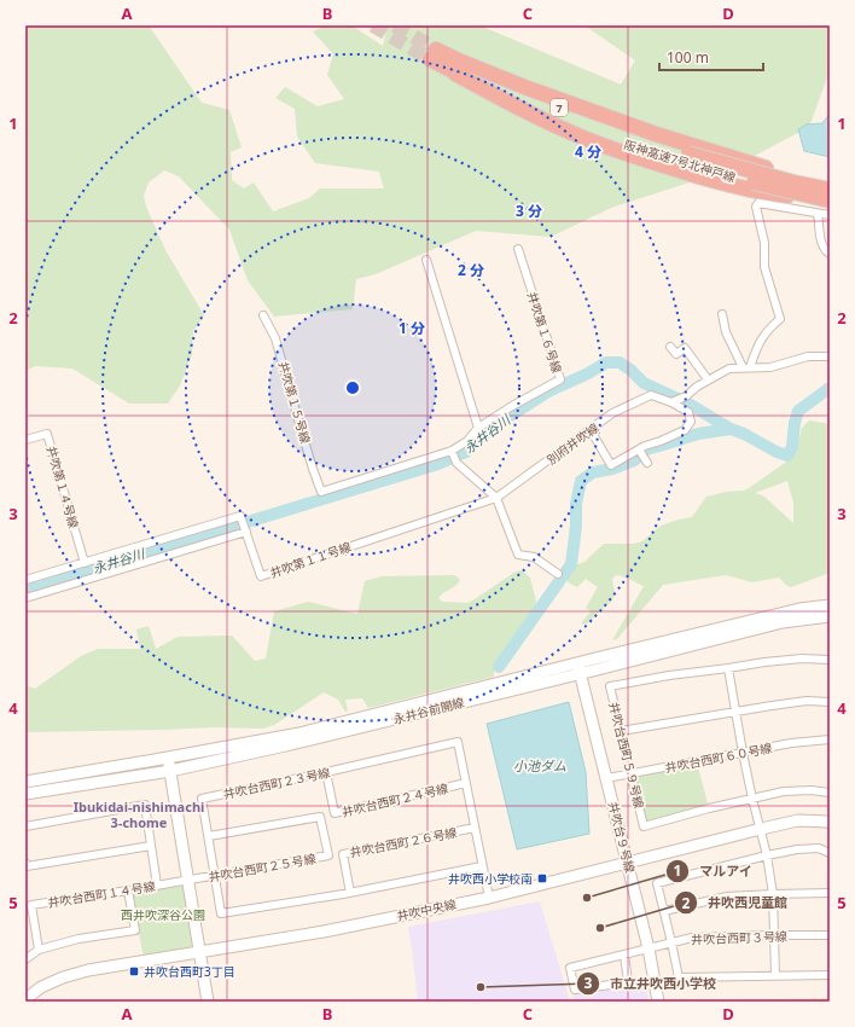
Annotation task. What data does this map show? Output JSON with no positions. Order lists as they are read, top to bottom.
{
  "streets": {
    "highway": ["7", "阪神高速7号北神戸線"],
    "street": [
      "井吹第１６号線",
      "井吹第１５号線",
      "別府井吹線",
      "井吹第１４号線",
      "井吹第１１号線",
      "永井谷前開線",
      "井吹台西町５９号線",
      "井吹台西町６０号線",
      "井吹台西町２３号線",
      "井吹台西町２４号線",
      "井吹台９号線",
      "井吹台西町２６号線",
      "井吹台西町２５号線",
      "井吹台西町１４号線",
      "井吹中央線",
      "井吹台西町３号線"
    ]
  },
  "crossings": [
    ["井吹第１６号線", "井吹第１５号線"],
    ["別府井吹線", "井吹第１１号線"],
    ["井吹第１４号線", "井吹第１１号線"],
    ["永井谷前開線", "井吹台９号線"],
    ["井吹台西町５９号線", "井吹台西町６０号線"],
    ["井吹台西町６０号線", "井吹台９号線"],
    ["井吹台西町２３号線", "井吹台西町２４号線"],
    ["井吹台西町２３号線", "井吹台西町２６号線"],
    ["井吹台西町２３号線", "井吹台西町２５号線"],
    ["井吹台西町２３号線", "井吹中央線"],
    ["井吹台９号線", "井吹中央線"],
    ["井吹台９号線", "井吹台西町３号線"],
    ["井吹台西町２５号線", "井吹台西町１４号線"]
  ],
  "districts": ["Ibukidai-nishimachi 3-chome"],
  "water": ["永井谷川", "小池ダム"],
  "parks": ["西井吹深谷公園"],
  "places": {
    "transit": ["井吹西小学校南", "井吹台西町3丁目"],
    "other": ["マルアイ", "井吹西児童館", "市立井吹西小学校"]
  },
  "scale_bar": "100 m",
  "grid": {
    "columns": [
      "A",
      "B",
      "C",
      "D"
    ],
    "rows": [
      "1",
      "2",
      "3",
      "4",
      "5"
    ]
  },
  "rings": [
    "4 分",
    "3 分",
    "2 分",
    "1 分"
  ]
}
